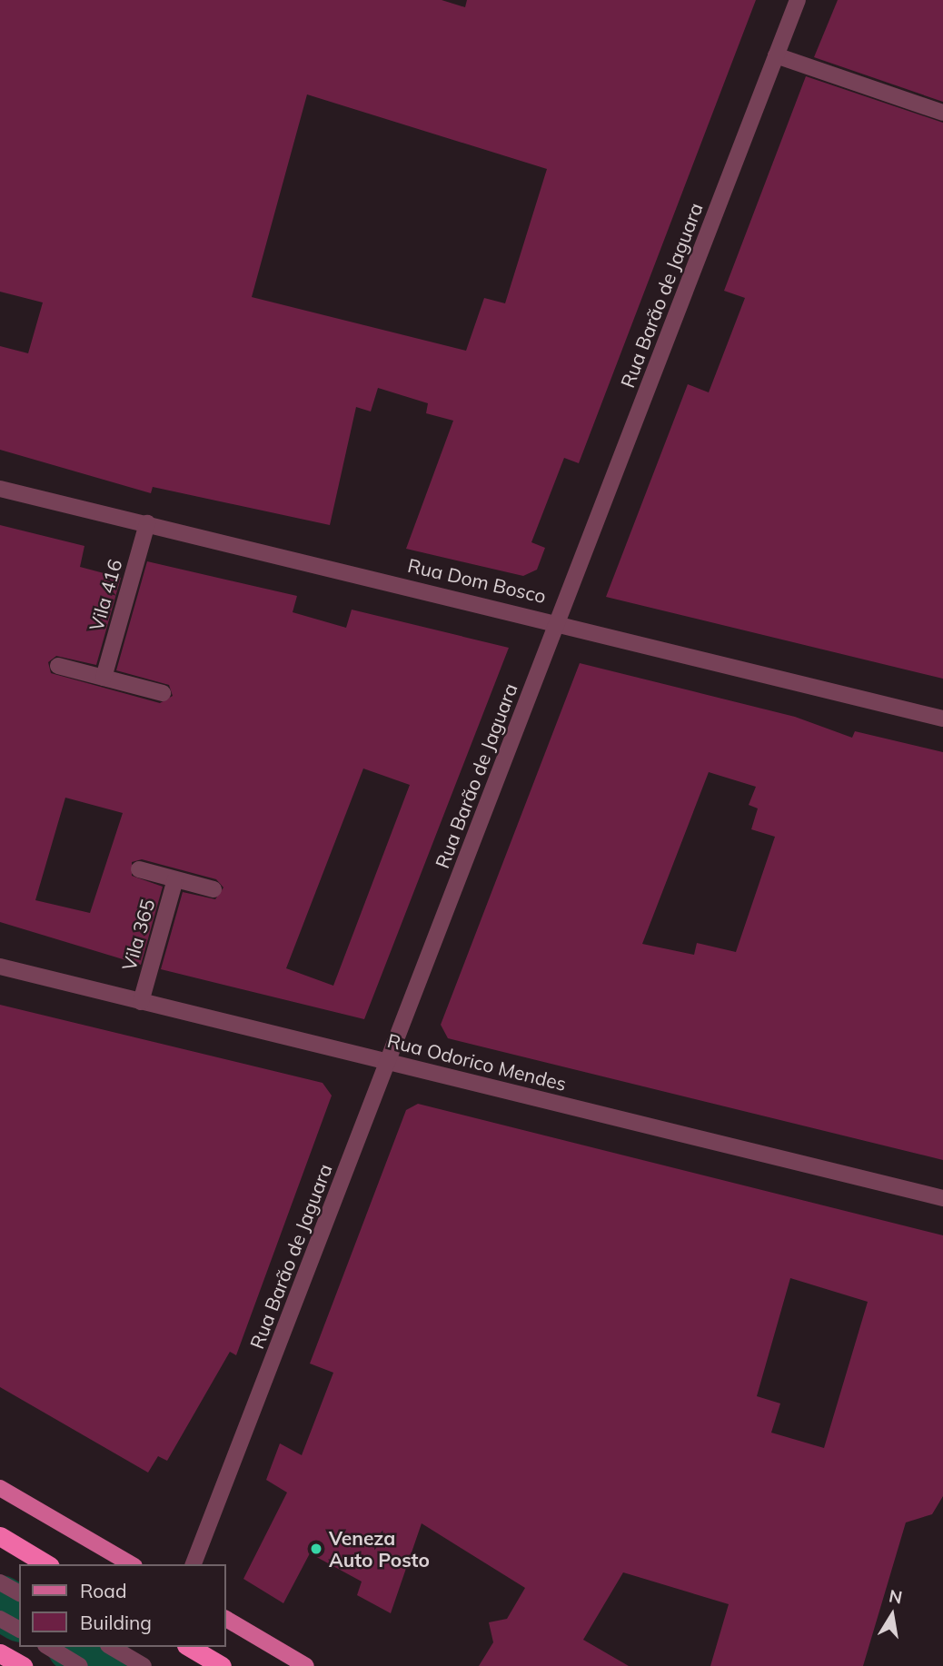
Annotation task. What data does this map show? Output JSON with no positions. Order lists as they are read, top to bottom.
{
  "streets": {
    "street": [
      "Rua Barão de Jaguara",
      "Rua Dom Bosco",
      "Vila 416",
      "Vila 365",
      "Rua Odorico Mendes"
    ]
  },
  "crossings": [
    ["Rua Barão de Jaguara", "Rua Dom Bosco"],
    ["Rua Barão de Jaguara", "Rua Odorico Mendes"],
    ["Rua Dom Bosco", "Vila 416"],
    ["Vila 365", "Rua Odorico Mendes"]
  ],
  "places": ["Veneza Auto Posto"],
  "legend": ["Road", "Building"],
  "north": "top"
}
